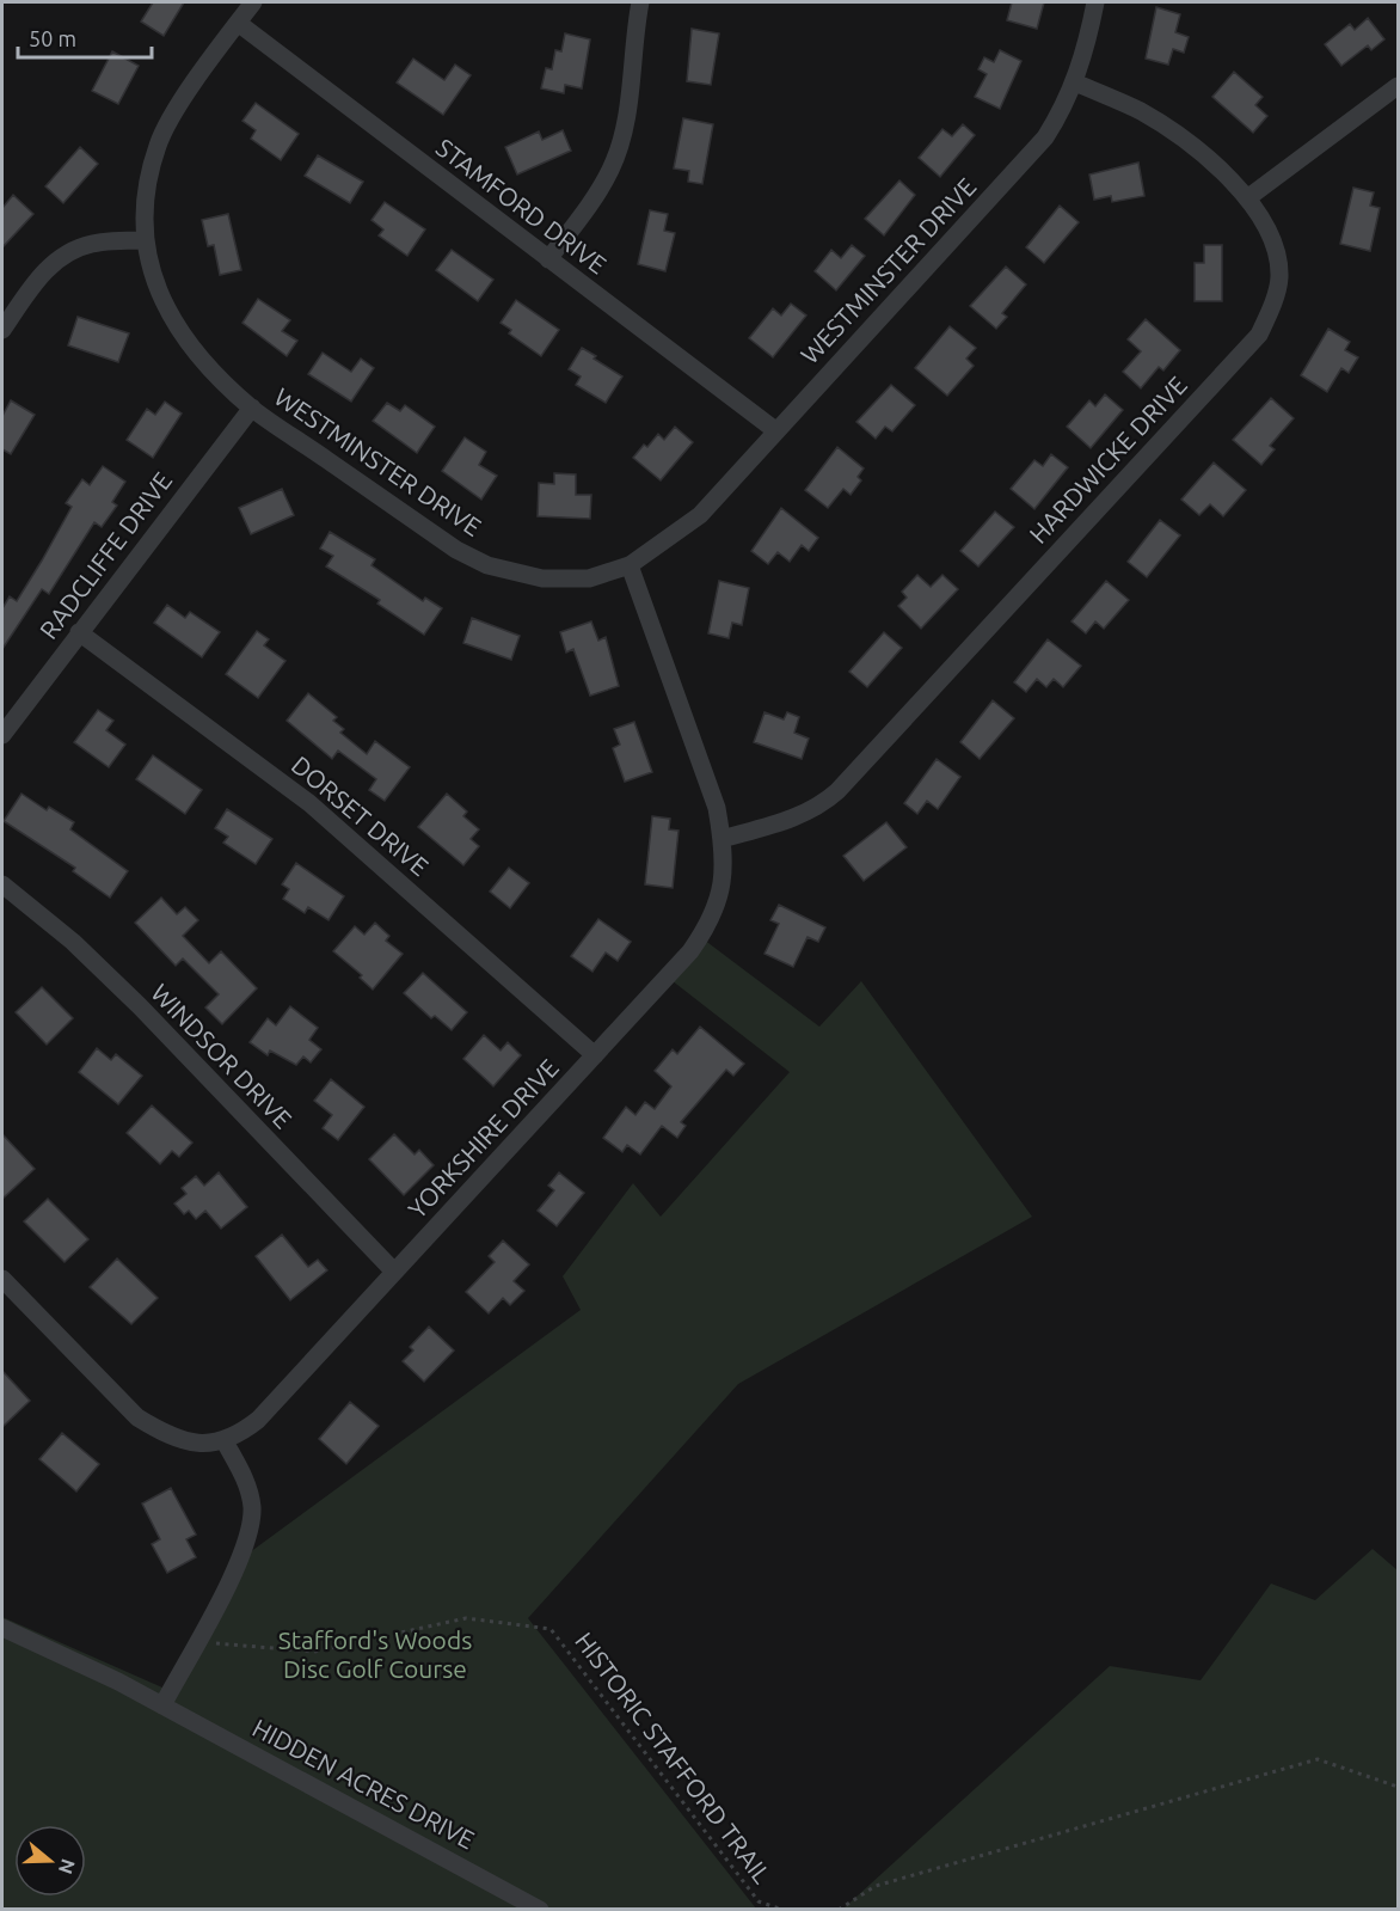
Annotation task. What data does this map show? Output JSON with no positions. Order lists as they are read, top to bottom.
{
  "streets": {
    "street": [
      "STAMFORD DRIVE",
      "WESTMINSTER DRIVE",
      "HARDWICKE DRIVE",
      "RADCLIFFE DRIVE",
      "DORSET DRIVE",
      "WINDSOR DRIVE",
      "YORKSHIRE DRIVE",
      "HIDDEN ACRES DRIVE"
    ],
    "path": ["HISTORIC STAFFORD TRAIL"]
  },
  "crossings": [
    ["STAMFORD DRIVE", "WESTMINSTER DRIVE"],
    ["WESTMINSTER DRIVE", "HARDWICKE DRIVE"],
    ["WESTMINSTER DRIVE", "RADCLIFFE DRIVE"],
    ["WESTMINSTER DRIVE", "YORKSHIRE DRIVE"],
    ["HARDWICKE DRIVE", "YORKSHIRE DRIVE"],
    ["RADCLIFFE DRIVE", "DORSET DRIVE"],
    ["DORSET DRIVE", "YORKSHIRE DRIVE"],
    ["WINDSOR DRIVE", "YORKSHIRE DRIVE"]
  ],
  "parks": ["Stafford's Woods Disc Golf Course"],
  "scale_bar": "50 m",
  "north": "right"
}
